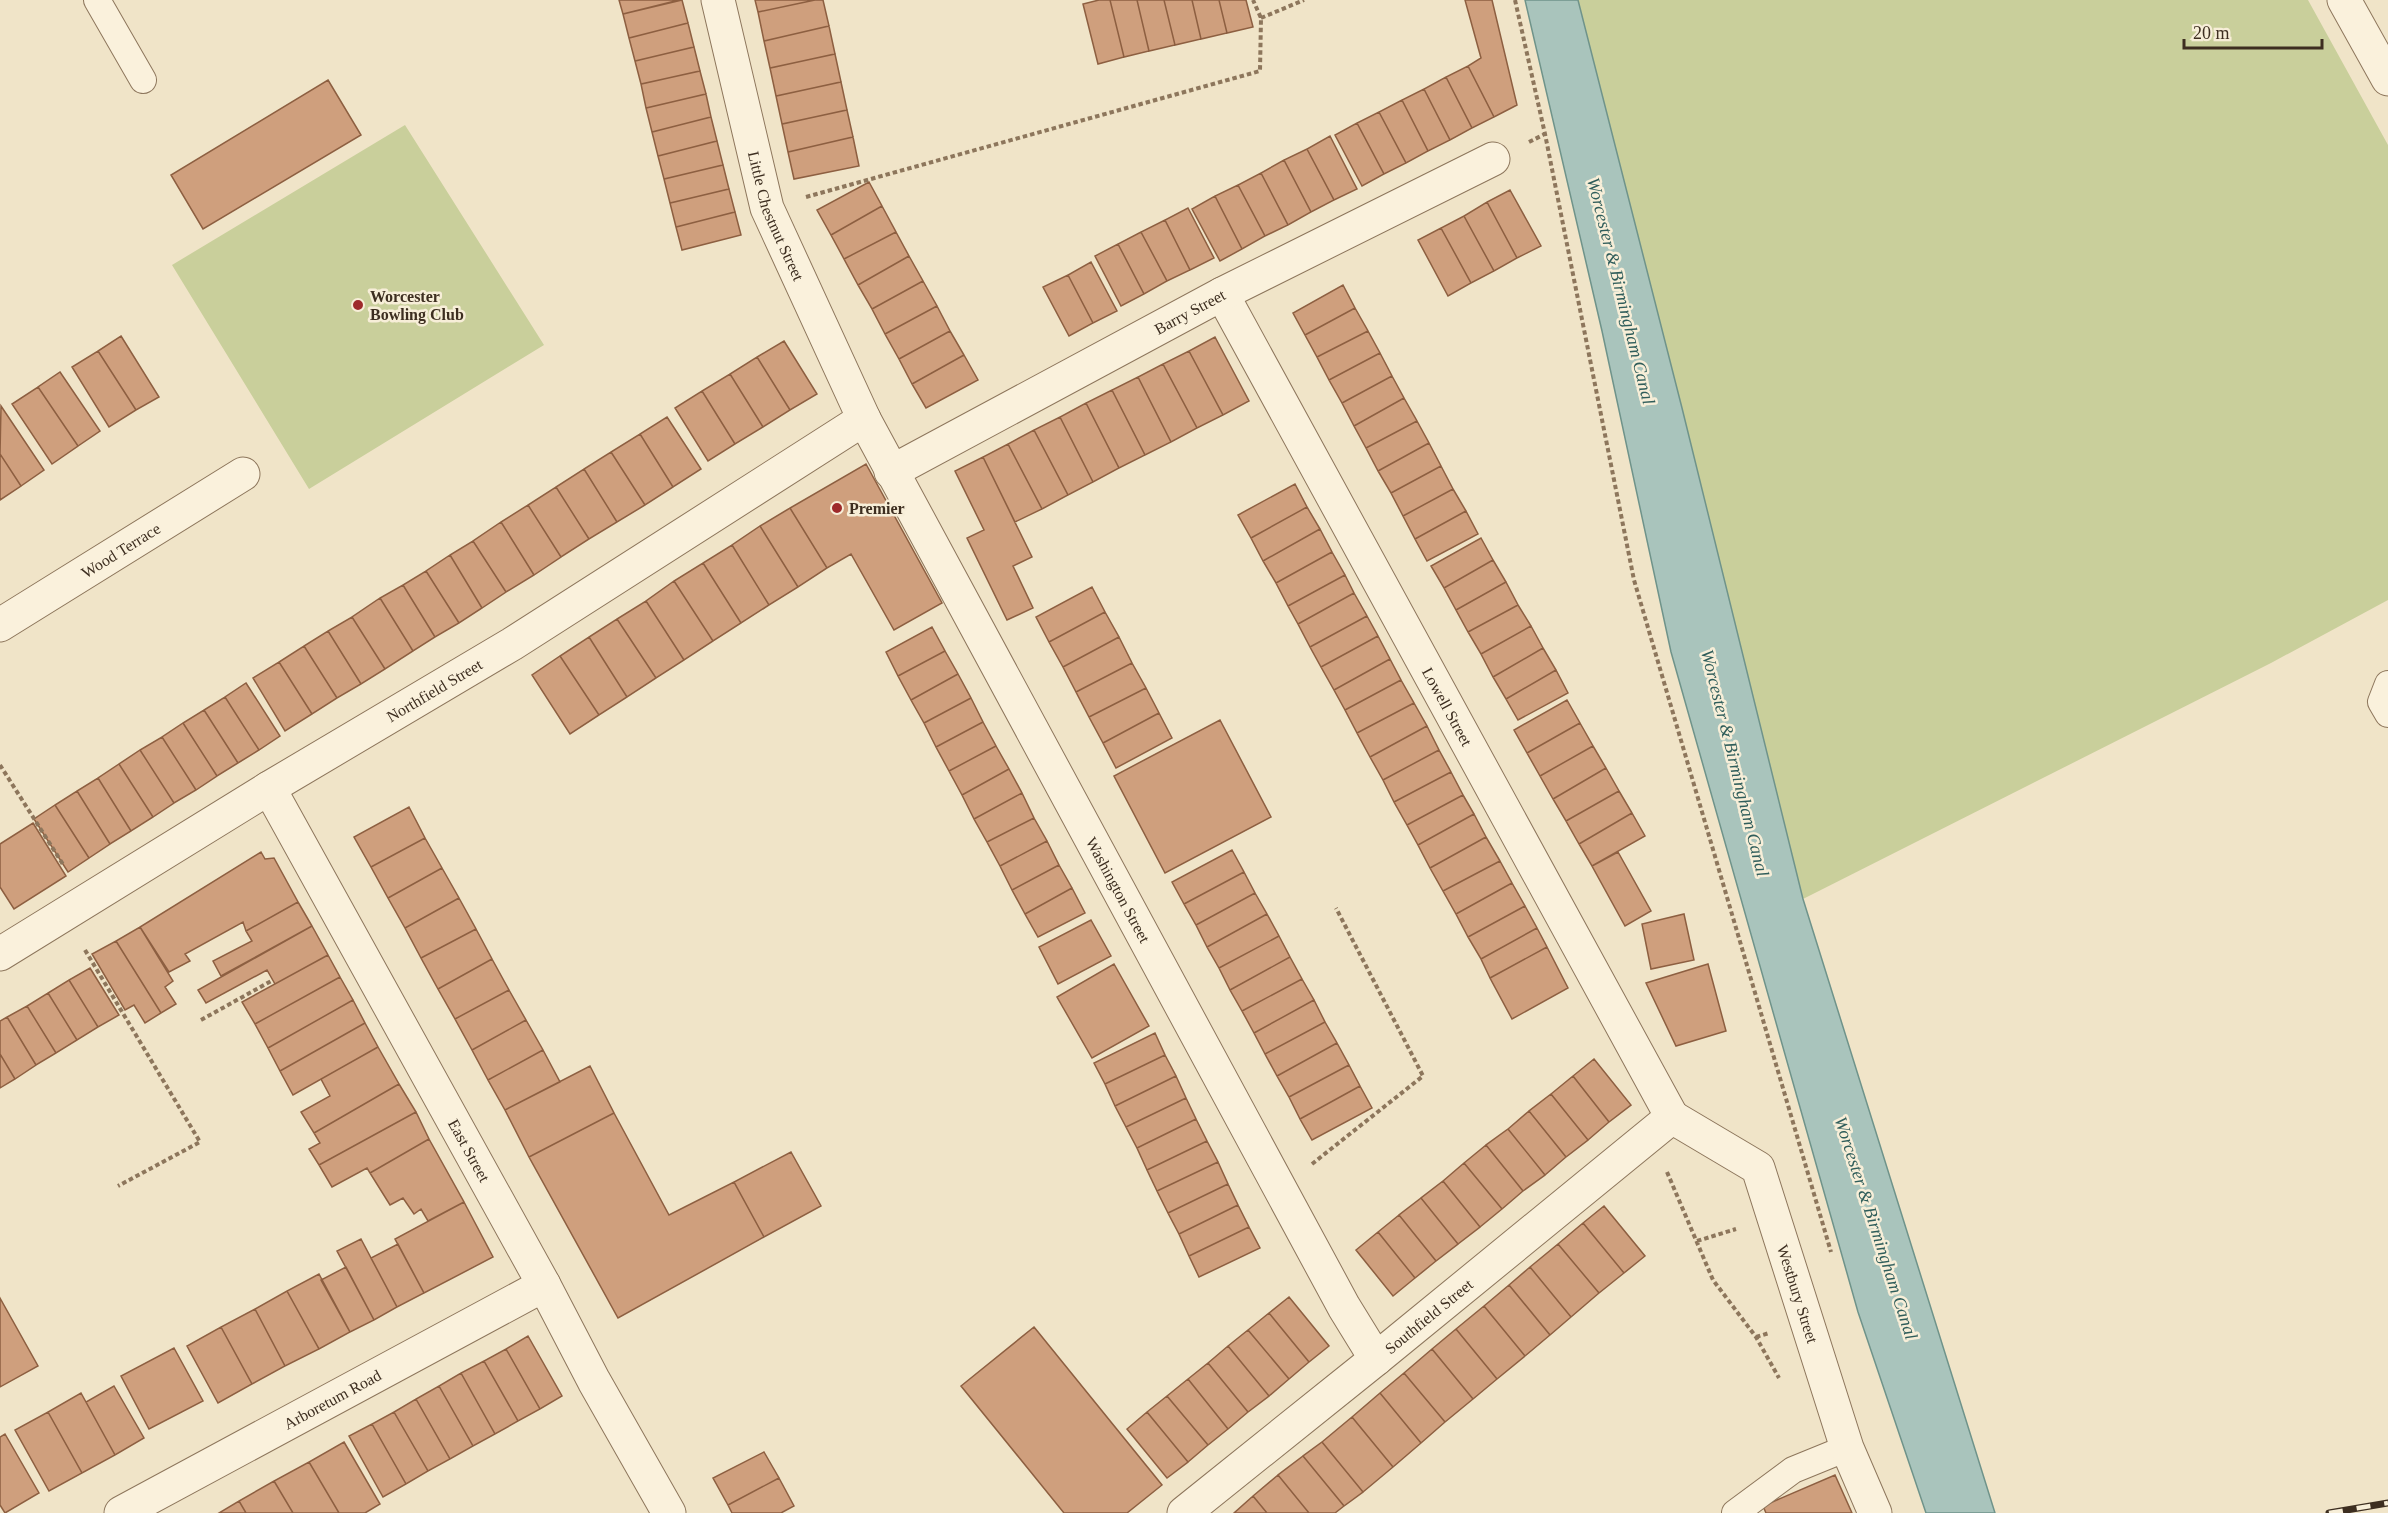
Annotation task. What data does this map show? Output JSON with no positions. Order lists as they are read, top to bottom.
{
  "streets": {
    "street": [
      "Little Chestnut Street",
      "Barry Street",
      "Wood Terrace",
      "Northfield Street",
      "Lowell Street",
      "Washington Street",
      "East Street",
      "Westbury Street",
      "Southfield Street",
      "Arboretum Road"
    ]
  },
  "crossings": [
    ["Little Chestnut Street", "Northfield Street"],
    ["Little Chestnut Street", "Washington Street"],
    ["Barry Street", "Lowell Street"],
    ["Barry Street", "Washington Street"],
    ["Northfield Street", "Washington Street"],
    ["Northfield Street", "East Street"],
    ["Lowell Street", "Westbury Street"],
    ["Lowell Street", "Southfield Street"],
    ["Washington Street", "Southfield Street"],
    ["East Street", "Arboretum Road"],
    ["Westbury Street", "Southfield Street"]
  ],
  "water": ["Worcester & Birmingham Canal"],
  "places": ["Worcester Bowling Club", "Premier"],
  "scale_bar": "20 m"
}
